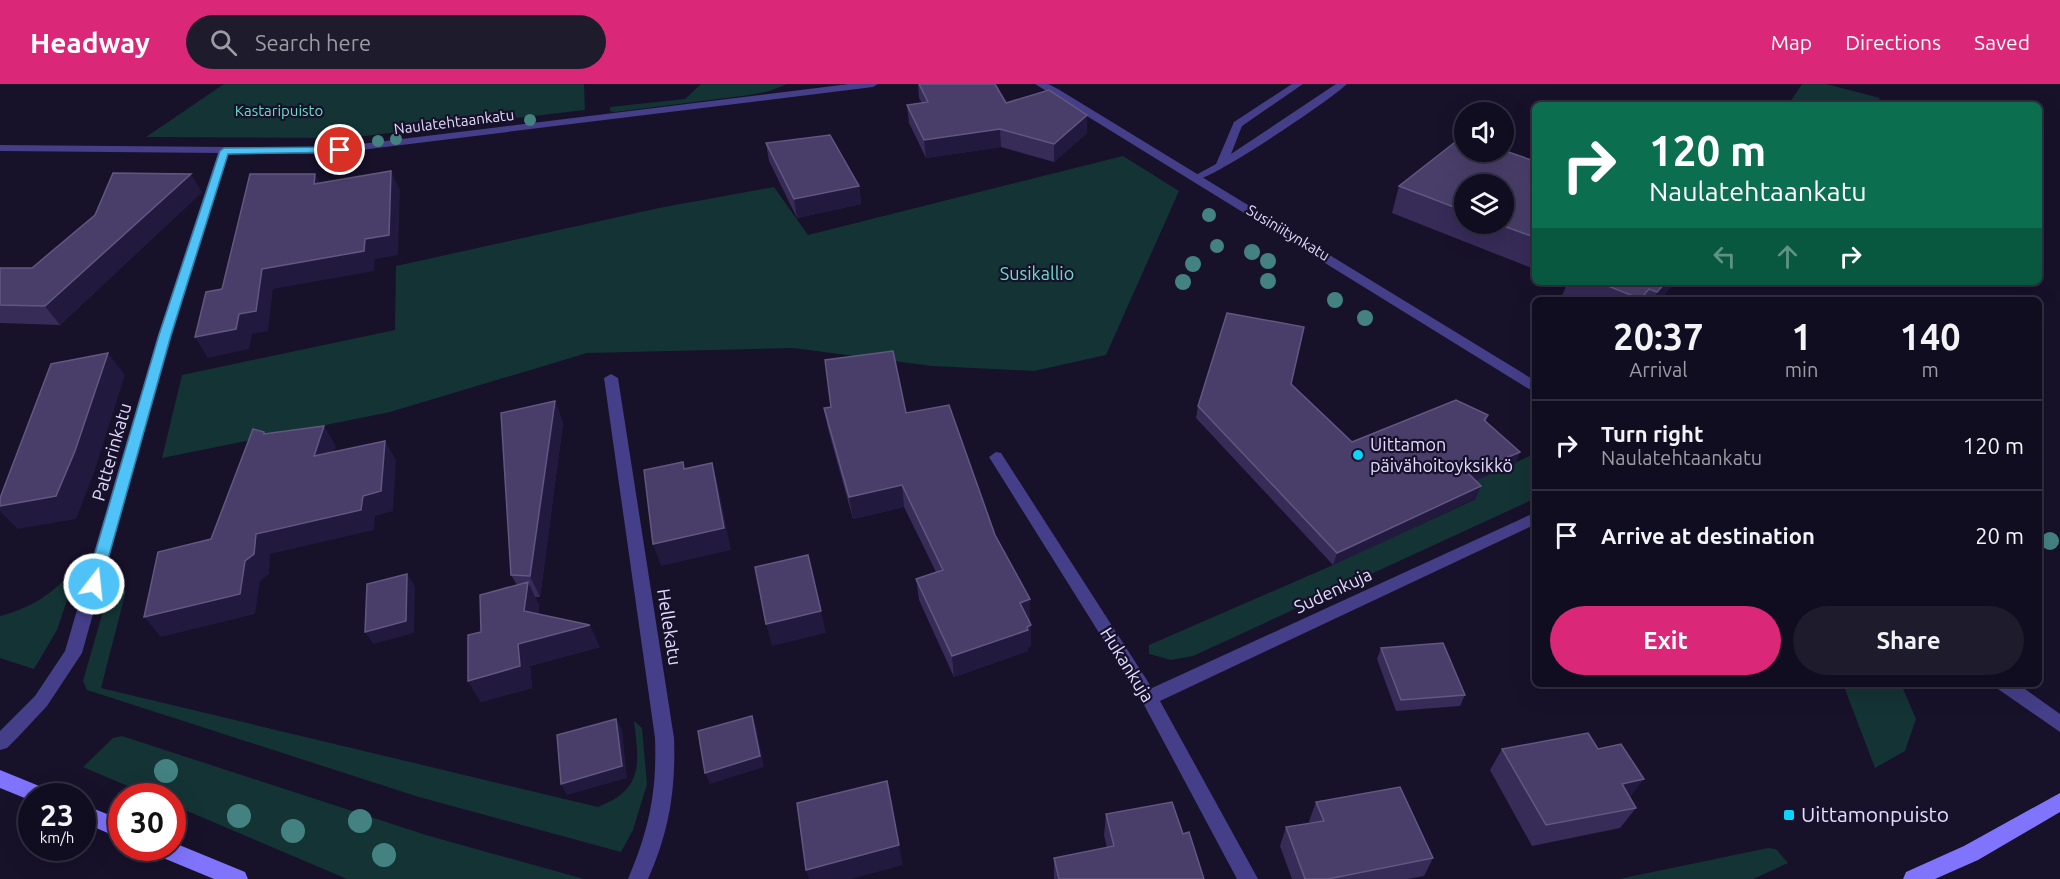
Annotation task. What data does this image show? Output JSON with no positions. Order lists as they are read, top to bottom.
{
  "streets": {
    "street": [
      "Naulatehtaankatu",
      "Susiniitynkatu",
      "Patterinkatu",
      "Sudenkuja",
      "Hellekatu",
      "Hukankuja"
    ]
  },
  "crossings": [
    ["Naulatehtaankatu", "Patterinkatu"],
    ["Sudenkuja", "Hukankuja"]
  ],
  "parks": ["Kastaripuisto", "Susikallio"],
  "places": {
    "other": ["Uittamon päivähoitoyksikkö"],
    "transit": ["Uittamonpuisto"]
  },
  "page": {
    "header": "Headway",
    "search": "Search here",
    "nav": ["Map", "Directions", "Saved"],
    "turn": ["120 m", "Naulatehtaankatu"],
    "eta": [
      "20:37",
      "Arrival",
      "1",
      "min",
      "140",
      "m"
    ],
    "list": [
      {
        "name": "Turn right",
        "note": "Naulatehtaankatu",
        "value": "120 m"
      },
      {
        "name": "Arrive at destination",
        "value": "20 m"
      }
    ],
    "buttons": ["Exit", "Share"],
    "speed": "23 km/h",
    "limit": "30"
  }
}
